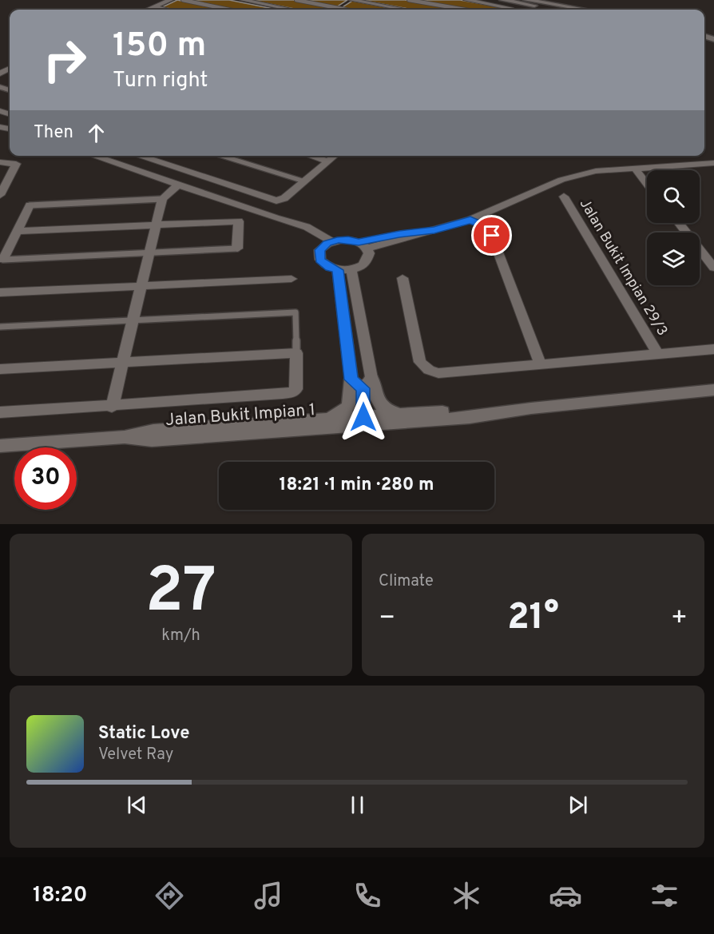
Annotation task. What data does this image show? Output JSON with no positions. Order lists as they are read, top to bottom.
{
  "streets": {
    "street": ["Jalan Bukit Impian 29/3", "Jalan Bukit Impian 1"]
  },
  "page": {
    "turn": ["150 m", "Turn right"],
    "then": "Then",
    "limit": "30",
    "trip": "18:21 · 1 min · 280 m",
    "tile": [
      ["27", "km/h"],
      "Climate"
    ],
    "heat": ["−", "21°", "+"],
    "song": ["Static Love", "Velvet Ray"],
    "tabs": "18:20"
  }
}
